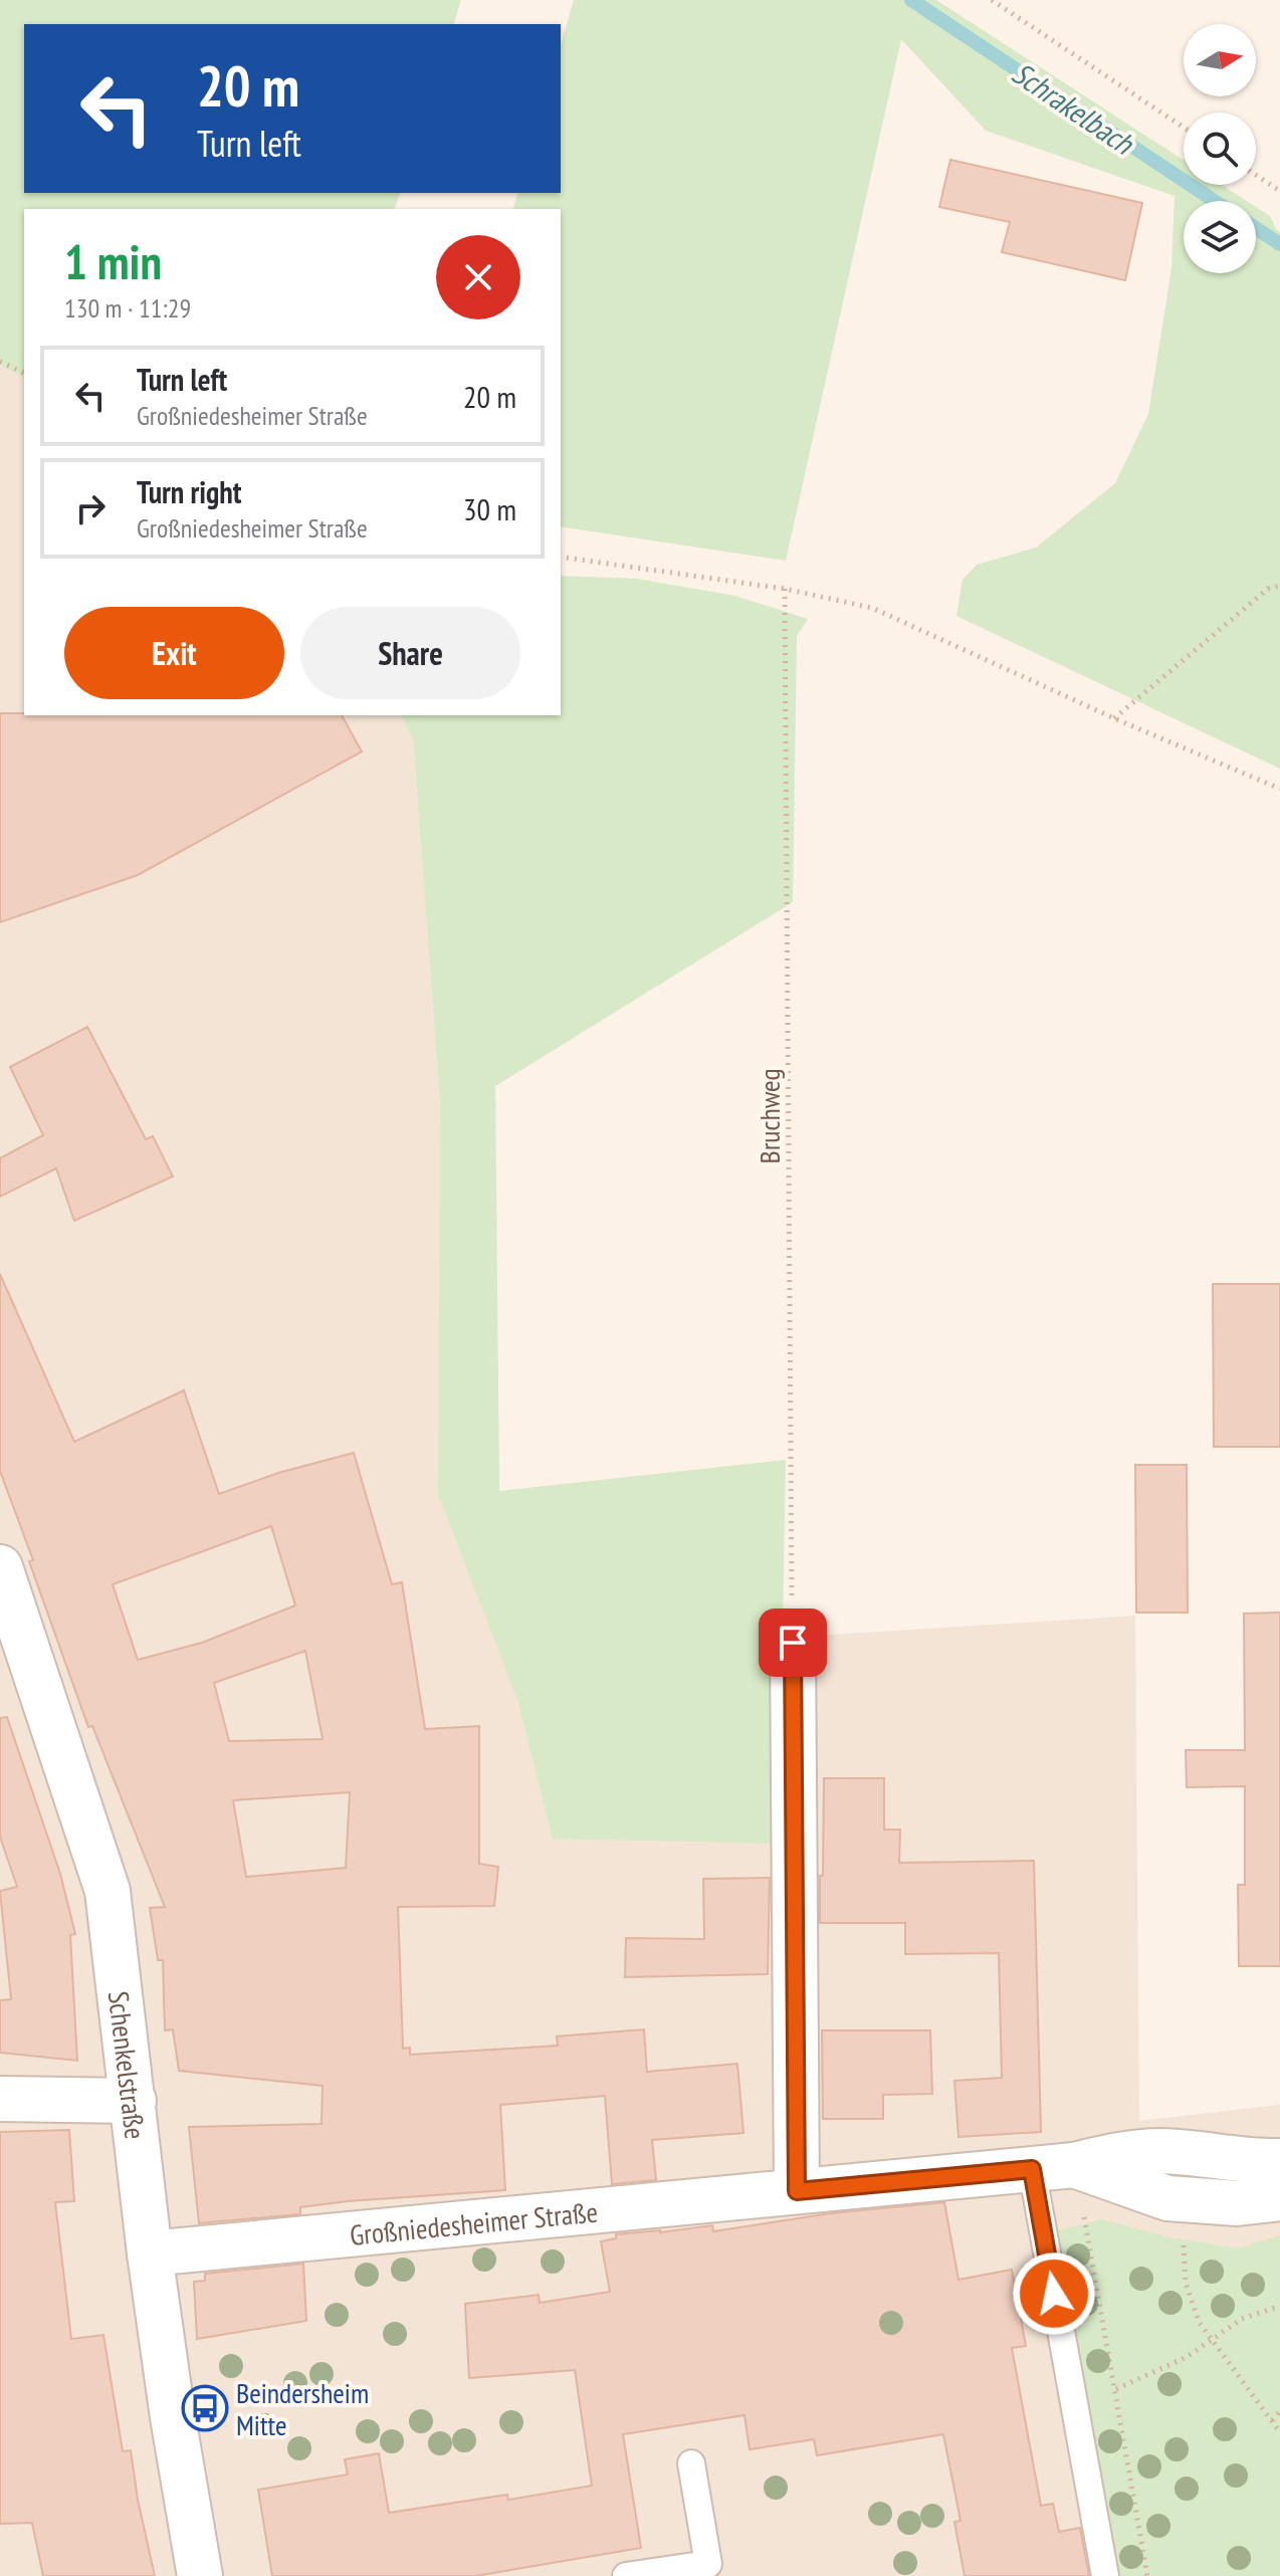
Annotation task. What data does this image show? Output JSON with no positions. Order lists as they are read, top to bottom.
{
  "streets": {
    "street": ["Schenkelstraße", "Großniedesheimer Straße"],
    "path": ["Bruchweg"]
  },
  "crossings": [
    ["Schenkelstraße", "Großniedesheimer Straße"]
  ],
  "water": ["Schrakelbach"],
  "places": {
    "bus stop": ["Beindersheim Mitte"]
  },
  "north": "right",
  "page": {
    "turn": ["20 m", "Turn left"],
    "heading": ["1 min", "130 m · 11:29"],
    "list": [
      {
        "name": "Turn left",
        "note": "Großniedesheimer Straße",
        "value": "20 m"
      },
      {
        "name": "Turn right",
        "note": "Großniedesheimer Straße",
        "value": "30 m"
      }
    ],
    "buttons": ["Exit", "Share"]
  }
}
